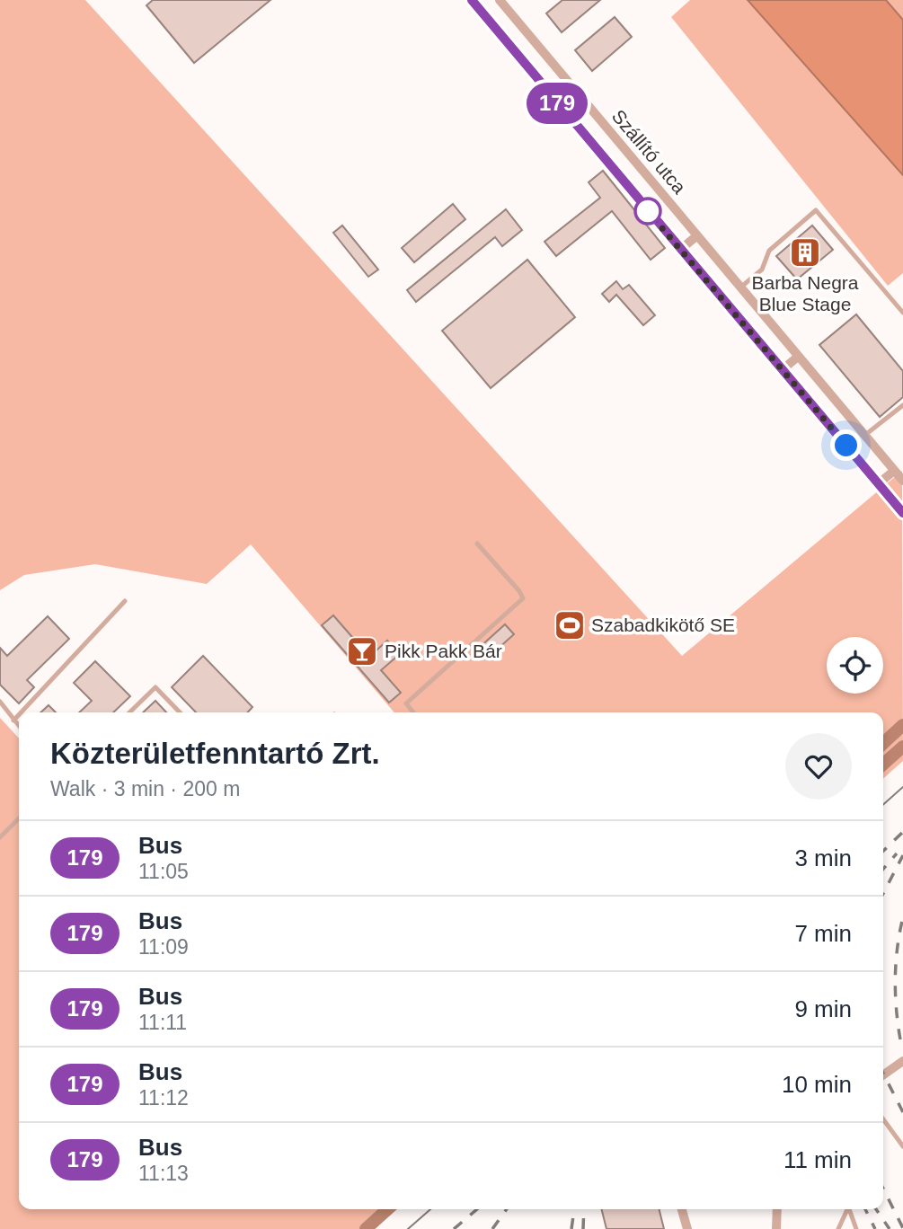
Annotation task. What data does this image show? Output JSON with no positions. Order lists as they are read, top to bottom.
{
  "streets": {
    "street": ["Szállító utca"]
  },
  "places": {
    "building": ["Barba Negra Blue Stage"],
    "sports": ["Szabadkikötő SE"],
    "bar": ["Pikk Pakk Bár"]
  },
  "lines": ["bus line 179"],
  "page": {
    "on_map": "179",
    "heading": ["Közterületfenntartó Zrt.", "Walk · 3 min · 200 m"],
    "list": [
      {
        "mark": "179",
        "name": "Bus",
        "note": "11:05",
        "value": "3 min"
      },
      {
        "mark": "179",
        "name": "Bus",
        "note": "11:09",
        "value": "7 min"
      },
      {
        "mark": "179",
        "name": "Bus",
        "note": "11:11",
        "value": "9 min"
      },
      {
        "mark": "179",
        "name": "Bus",
        "note": "11:12",
        "value": "10 min"
      },
      {
        "mark": "179",
        "name": "Bus",
        "note": "11:13",
        "value": "11 min"
      }
    ]
  }
}
